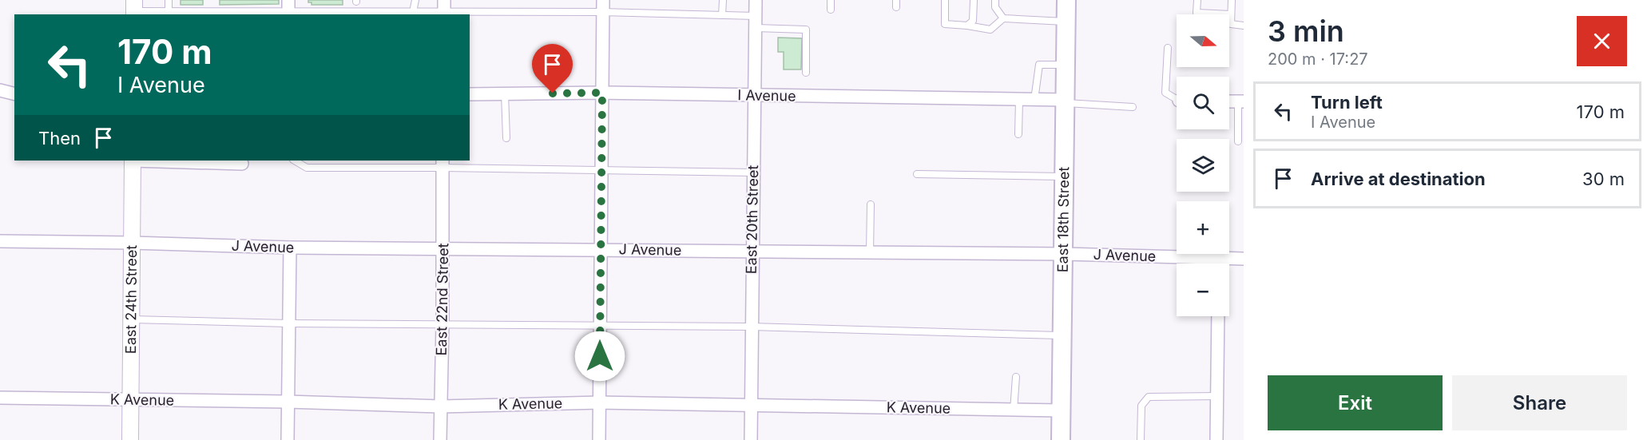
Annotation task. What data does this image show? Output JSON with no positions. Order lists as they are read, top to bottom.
{
  "streets": {
    "main road": ["East 18th Street"],
    "street": [
      "I Avenue",
      "East 20th Street",
      "J Avenue",
      "East 24th Street",
      "East 22nd Street",
      "K Avenue"
    ]
  },
  "crossings": [
    ["I Avenue", "East 20th Street"],
    ["I Avenue", "East 18th Street"],
    ["East 20th Street", "J Avenue"],
    ["East 20th Street", "K Avenue"],
    ["East 18th Street", "J Avenue"],
    ["East 18th Street", "K Avenue"],
    ["J Avenue", "East 24th Street"],
    ["J Avenue", "East 22nd Street"],
    ["East 24th Street", "K Avenue"],
    ["East 22nd Street", "K Avenue"]
  ],
  "north": "right",
  "page": {
    "heading": ["3 min", "200 m · 17:27"],
    "map_buttons": ["+", "−"],
    "turn": ["170 m", "I Avenue"],
    "list": [
      {
        "name": "Turn left",
        "note": "I Avenue",
        "value": "170 m"
      },
      {
        "name": "Arrive at destination",
        "value": "30 m"
      }
    ],
    "then": "Then",
    "buttons": ["Exit", "Share"]
  }
}
